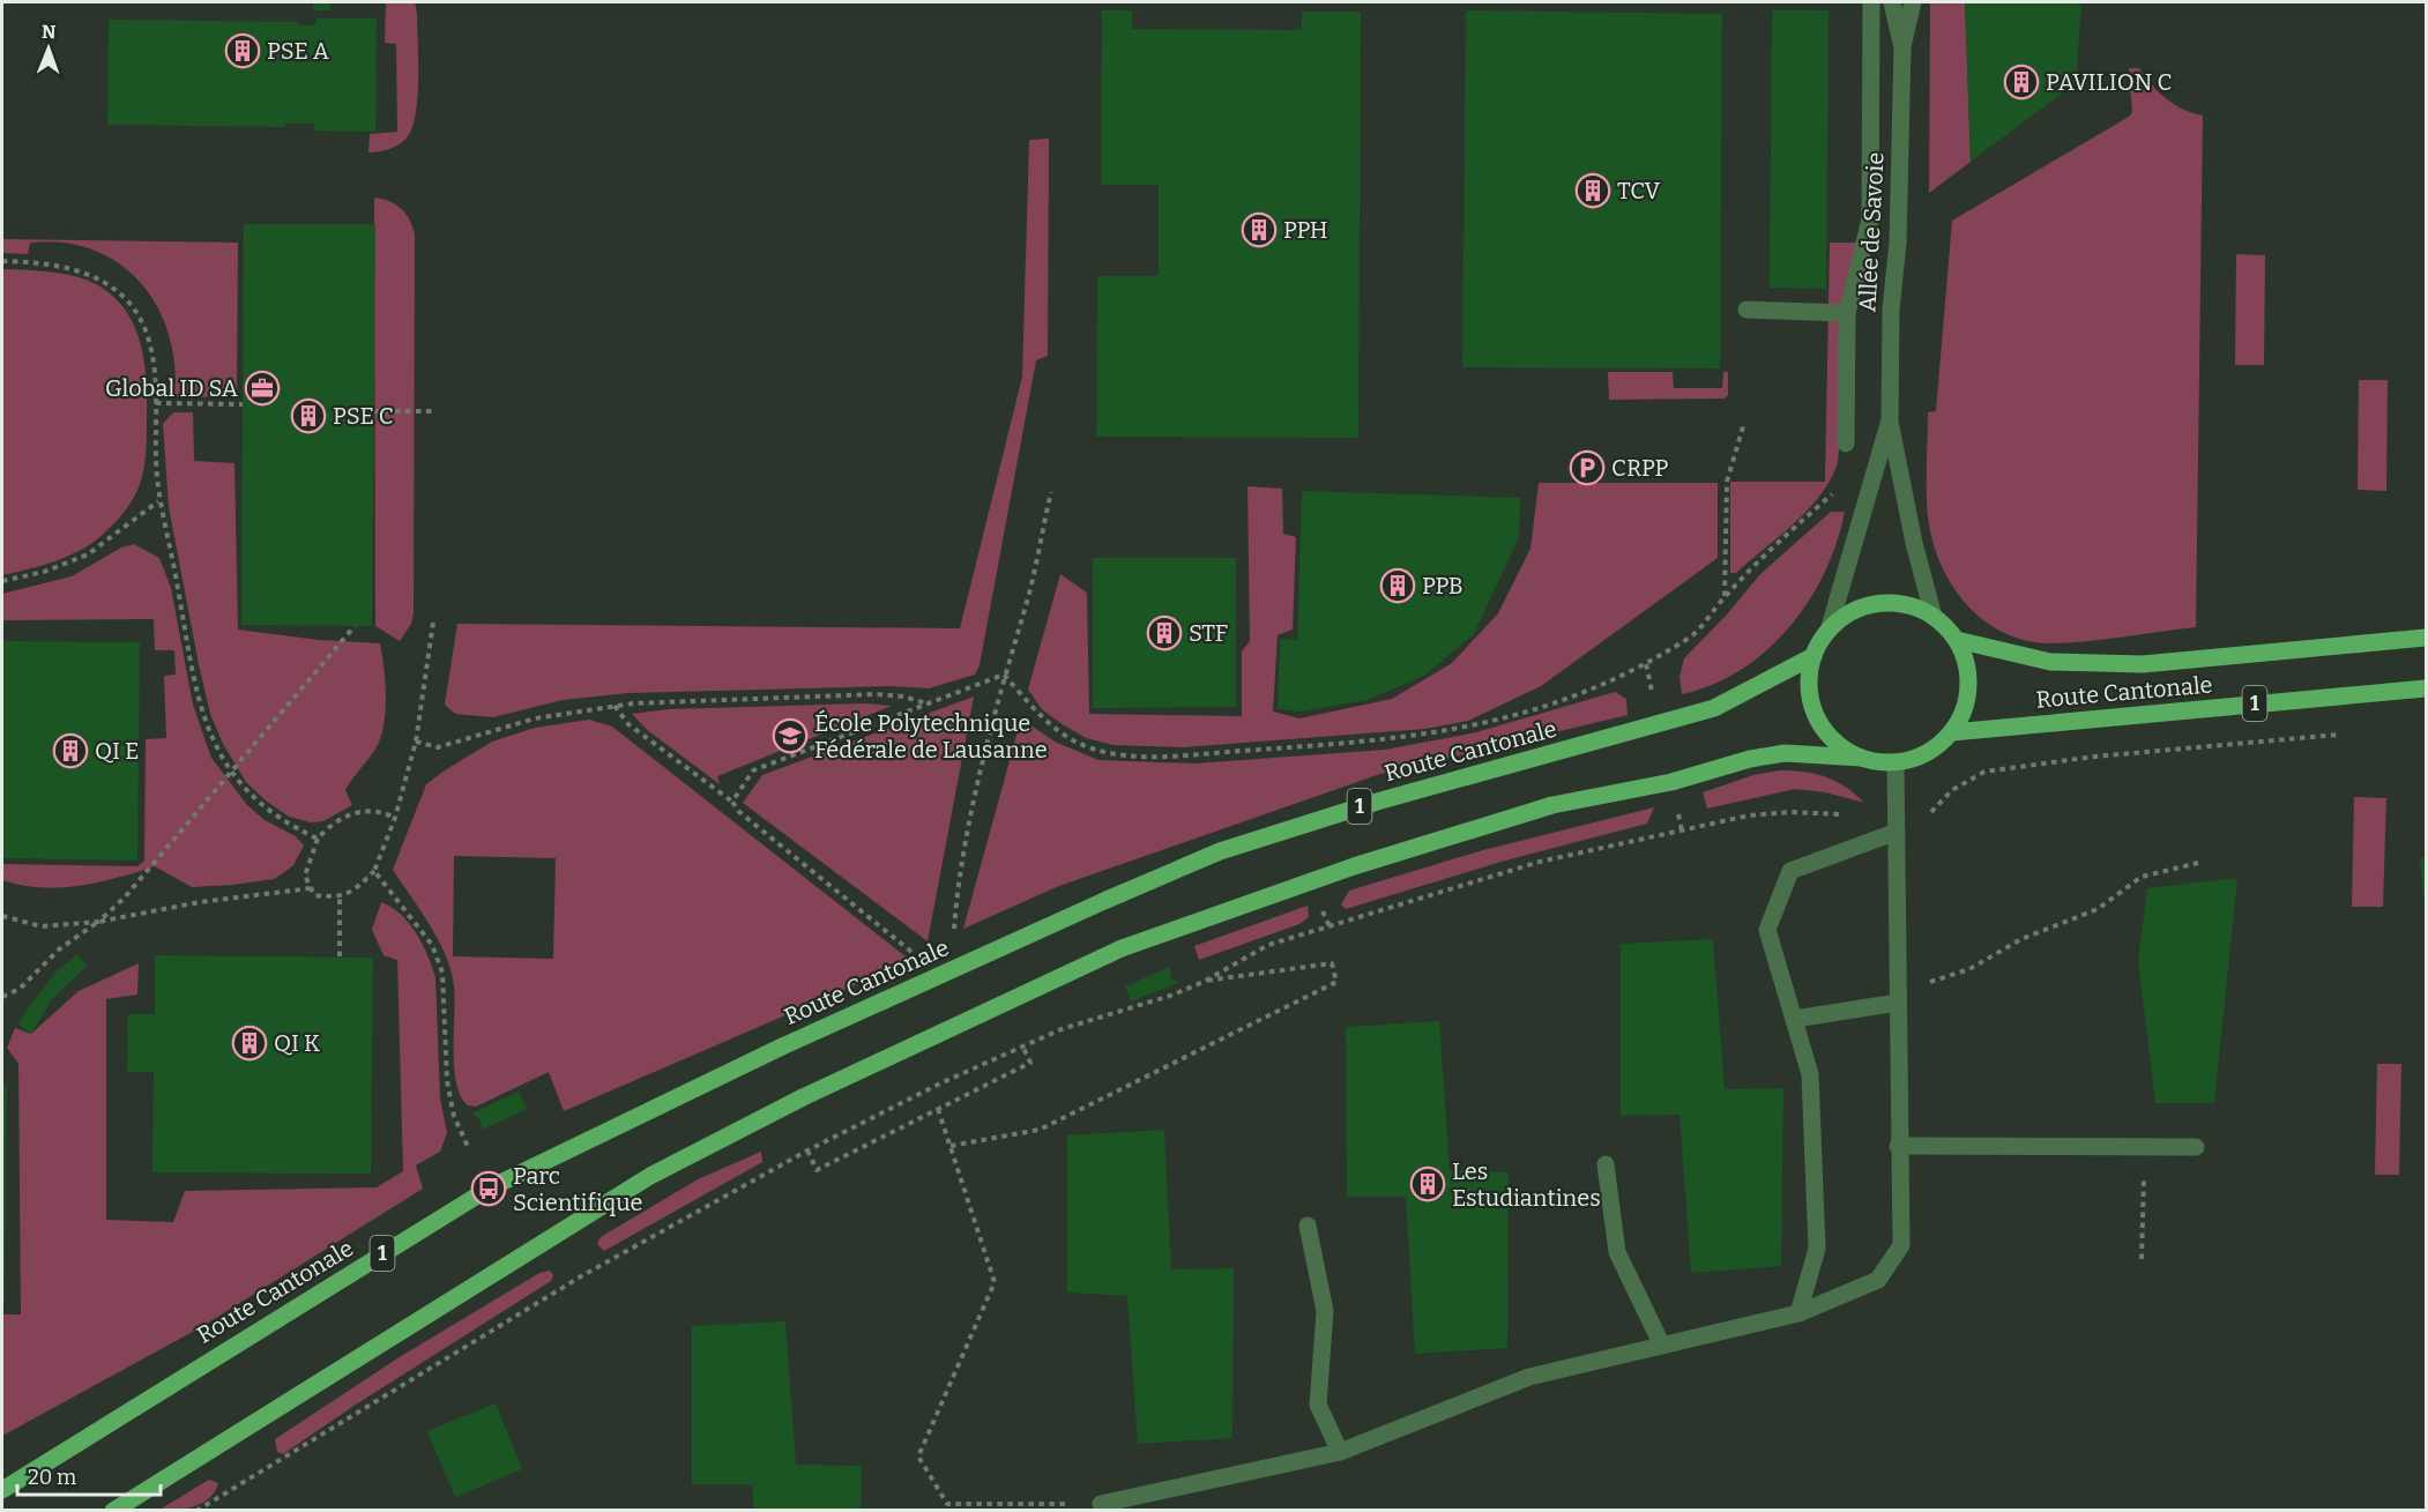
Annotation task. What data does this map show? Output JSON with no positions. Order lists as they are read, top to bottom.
{
  "streets": {
    "main road": ["Route Cantonale", "1"],
    "street": ["Allée de Savoie"]
  },
  "crossings": [
    ["Allée de Savoie", "Route Cantonale"]
  ],
  "places": {
    "building": [
      "PSE A",
      "PAVILION C",
      "TCV",
      "PPH",
      "PSE C",
      "PPB",
      "STF",
      "QI E",
      "QI K",
      "Les Estudiantines"
    ],
    "office": ["Global ID SA"],
    "parking": ["CRPP"],
    "school or university": ["École Polytechnique Fédérale de Lausanne"],
    "bus stop": ["Parc Scientifique"]
  },
  "scale_bar": "20 m",
  "north": "top"
}
